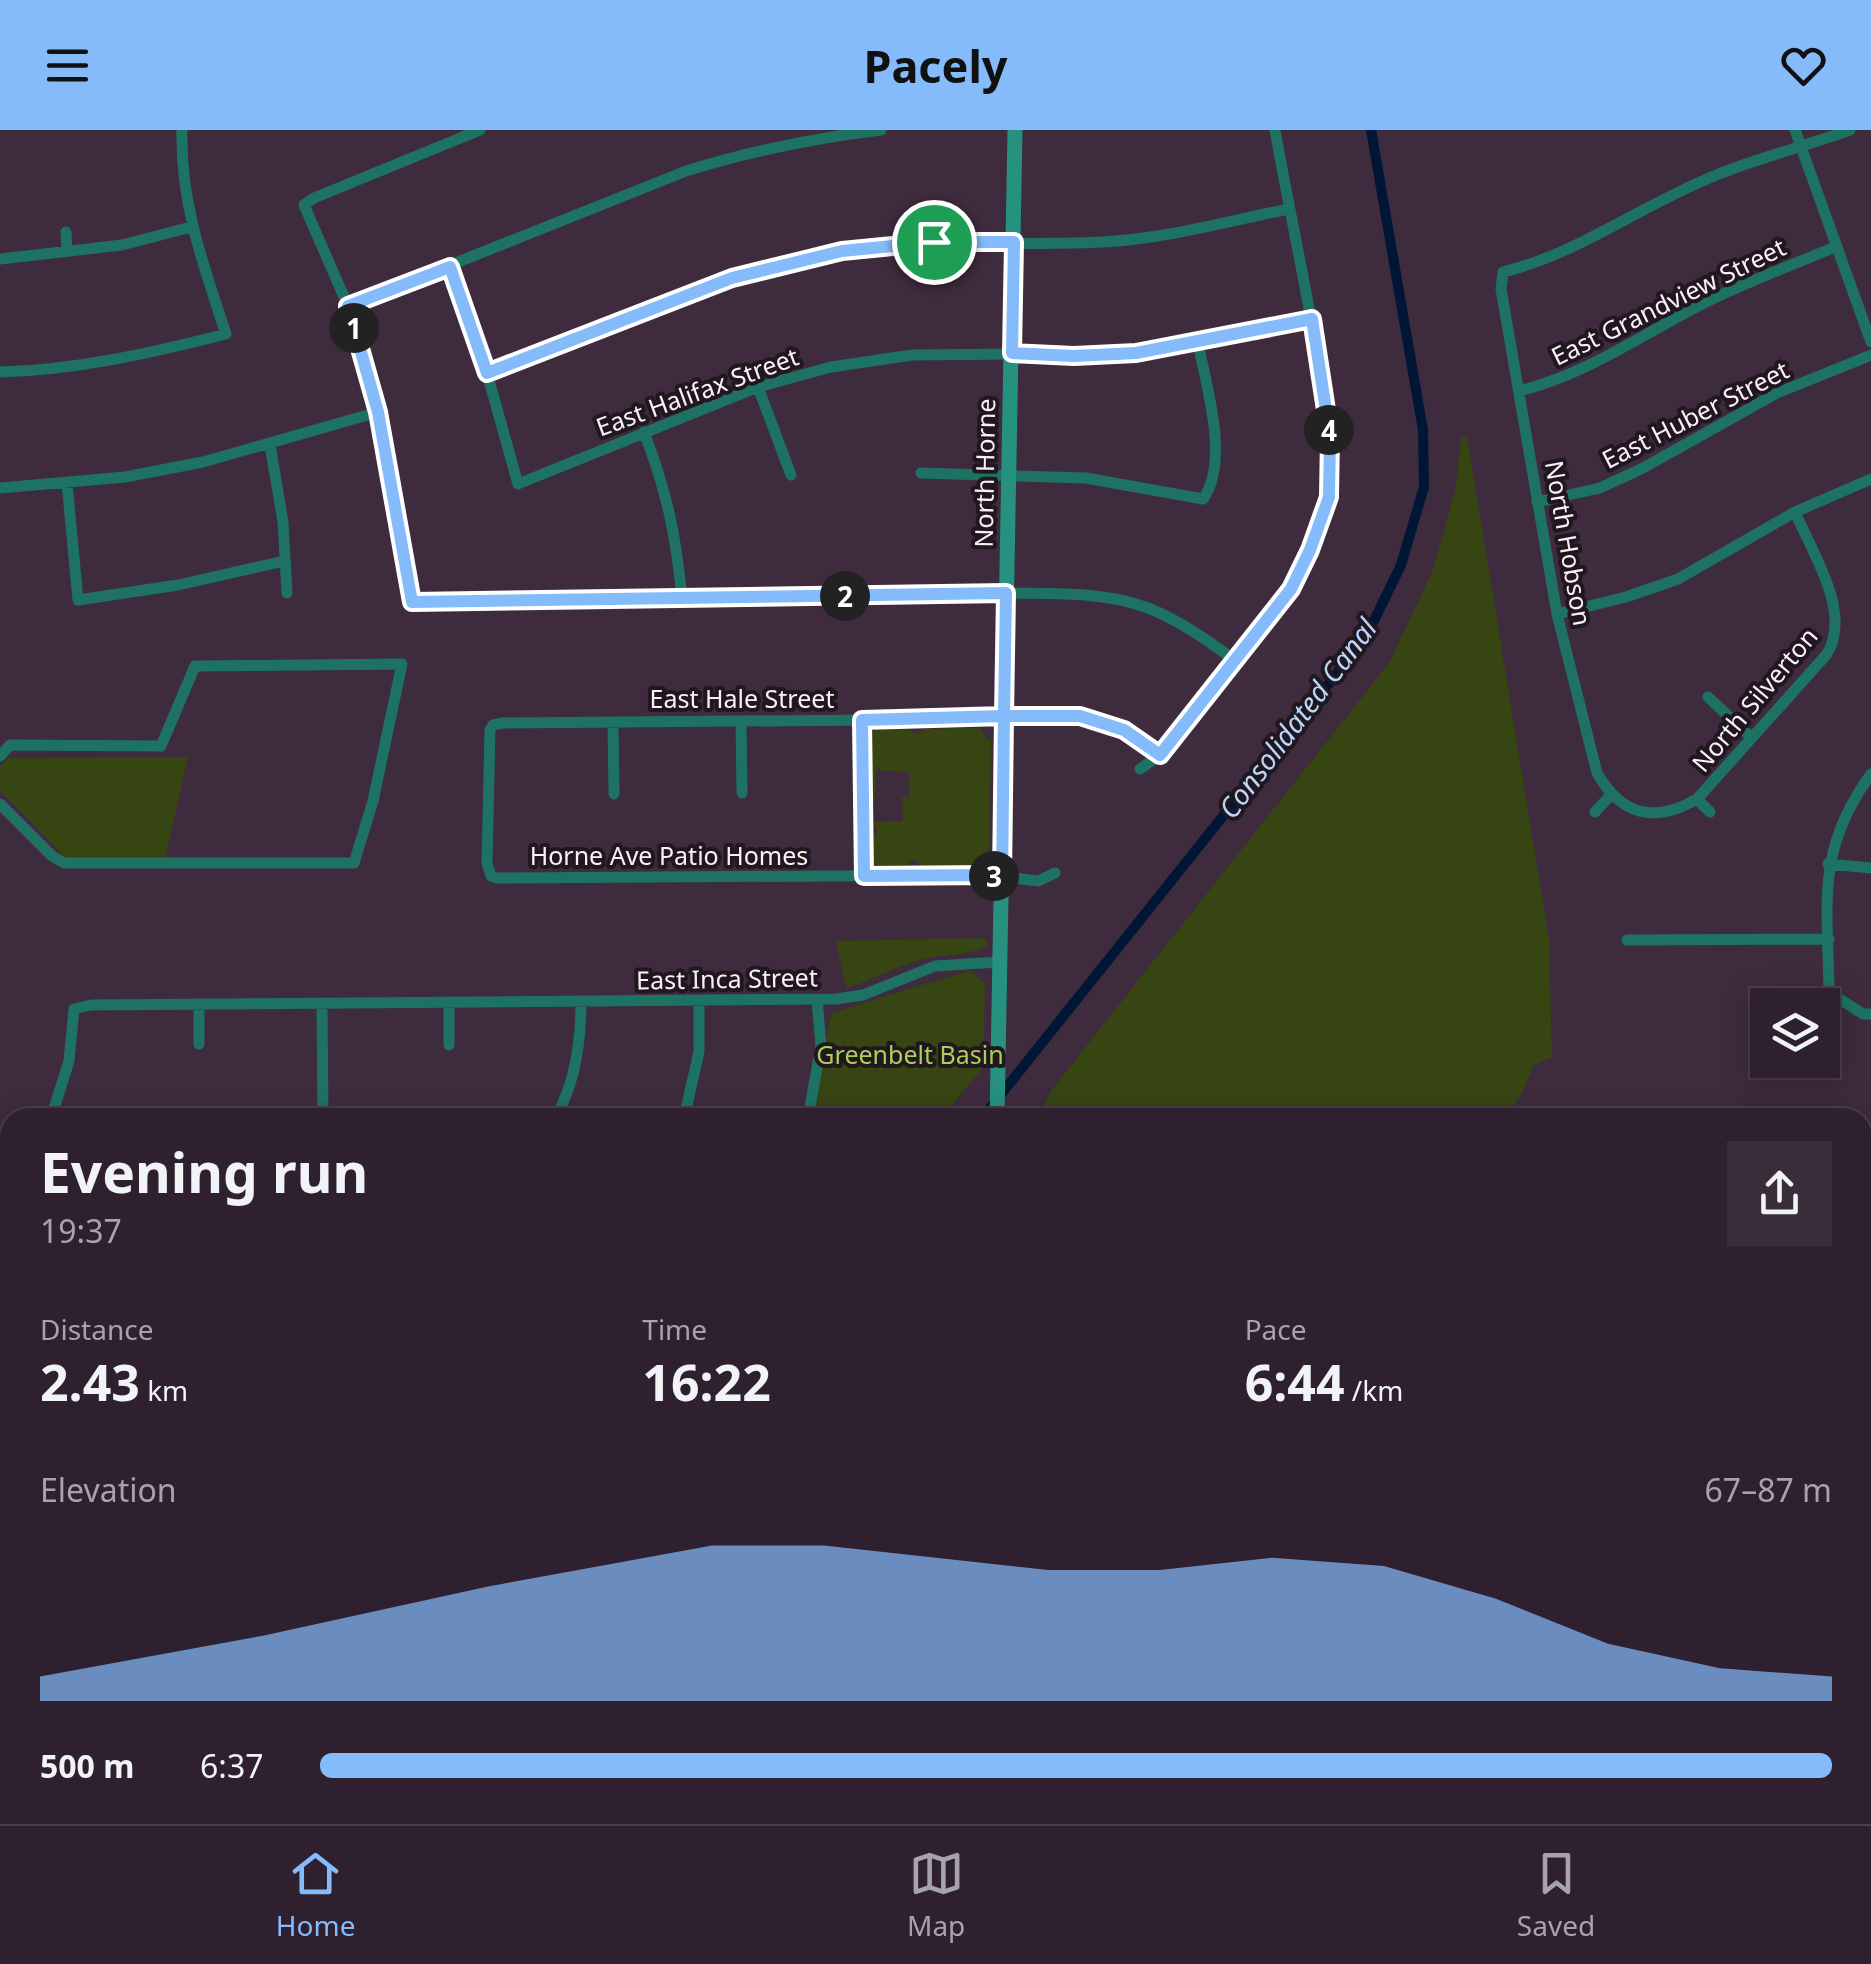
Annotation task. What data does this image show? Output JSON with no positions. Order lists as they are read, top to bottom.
{
  "streets": {
    "street": [
      "East Grandview Street",
      "East Halifax Street",
      "East Huber Street",
      "North Horne",
      "North Hobson",
      "East Hale Street",
      "North Silverton",
      "Horne Ave Patio Homes",
      "East Inca Street"
    ]
  },
  "crossings": [
    ["East Grandview Street", "North Hobson"],
    ["East Halifax Street", "North Horne"],
    ["East Huber Street", "North Hobson"],
    ["North Horne", "East Hale Street"],
    ["North Horne", "Horne Ave Patio Homes"],
    ["North Horne", "East Inca Street"],
    ["North Hobson", "North Silverton"],
    ["East Hale Street", "Horne Ave Patio Homes"]
  ],
  "water": ["Consolidated Canal"],
  "parks": ["Greenbelt Basin"],
  "page": {
    "header": "Pacely",
    "pins": [
      "1",
      "4",
      "2",
      "3"
    ],
    "heading": ["Evening run", "19:37"],
    "stats": [
      ["Distance", "2.43 km"],
      ["Time", "16:22"],
      ["Pace", "6:44 /km"]
    ],
    "chart": ["Elevation", "67–87 m"],
    "list": [
      {
        "name": "500 m",
        "note": "6:37"
      }
    ],
    "tabs": ["Home", "Map", "Saved"]
  }
}
